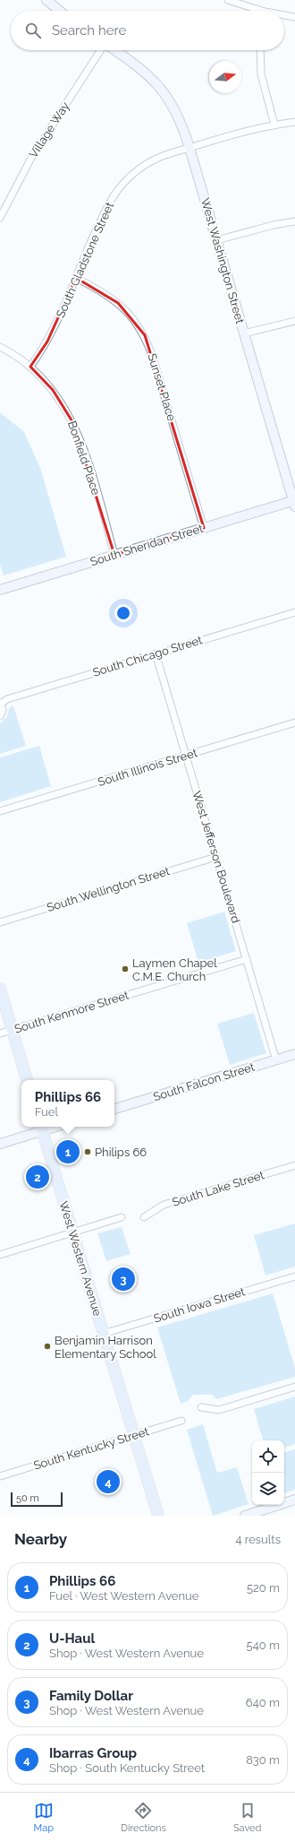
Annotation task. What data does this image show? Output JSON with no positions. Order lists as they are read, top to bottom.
{
  "streets": {
    "main road": ["West Western Avenue"],
    "street": [
      "Village Way",
      "South Gladstone Street",
      "West Washington Street",
      "Sunset Place",
      "Bonfield Place",
      "South Sheridan Street",
      "South Chicago Street",
      "South Illinois Street",
      "West Jefferson Boulevard",
      "South Wellington Street",
      "South Kenmore Street",
      "South Falcon Street",
      "South Lake Street",
      "South Iowa Street",
      "South Kentucky Street"
    ]
  },
  "crossings": [
    ["South Gladstone Street", "West Washington Street"],
    ["South Gladstone Street", "Sunset Place"],
    ["South Gladstone Street", "Bonfield Place"],
    ["West Washington Street", "South Sheridan Street"],
    ["Sunset Place", "South Sheridan Street"],
    ["Bonfield Place", "South Sheridan Street"],
    ["South Chicago Street", "West Jefferson Boulevard"],
    ["South Illinois Street", "West Jefferson Boulevard"],
    ["West Jefferson Boulevard", "South Wellington Street"],
    ["West Jefferson Boulevard", "South Kenmore Street"],
    ["West Jefferson Boulevard", "South Falcon Street"],
    ["West Western Avenue", "South Iowa Street"],
    ["West Western Avenue", "South Kentucky Street"]
  ],
  "places": ["Laymen Chapel C.M.E. Church", "Philips 66", "Benjamin Harrison Elementary School"],
  "scale_bar": "50 m",
  "north": "right",
  "page": {
    "search": "Search here",
    "popup": ["Phillips 66", "Fuel"],
    "pins": [
      "1",
      "2",
      "3",
      "4"
    ],
    "scale": "50 m",
    "heading": ["Nearby", "4 results"],
    "list": [
      {
        "mark": "1",
        "name": "Phillips 66",
        "note": "Fuel · West Western Avenue",
        "value": "520 m"
      },
      {
        "mark": "2",
        "name": "U-Haul",
        "note": "Shop · West Western Avenue",
        "value": "540 m"
      },
      {
        "mark": "3",
        "name": "Family Dollar",
        "note": "Shop · West Western Avenue",
        "value": "640 m"
      },
      {
        "mark": "4",
        "name": "Ibarras Group",
        "note": "Shop · South Kentucky Street",
        "value": "830 m"
      }
    ],
    "nav": ["Map", "Directions", "Saved"]
  }
}
